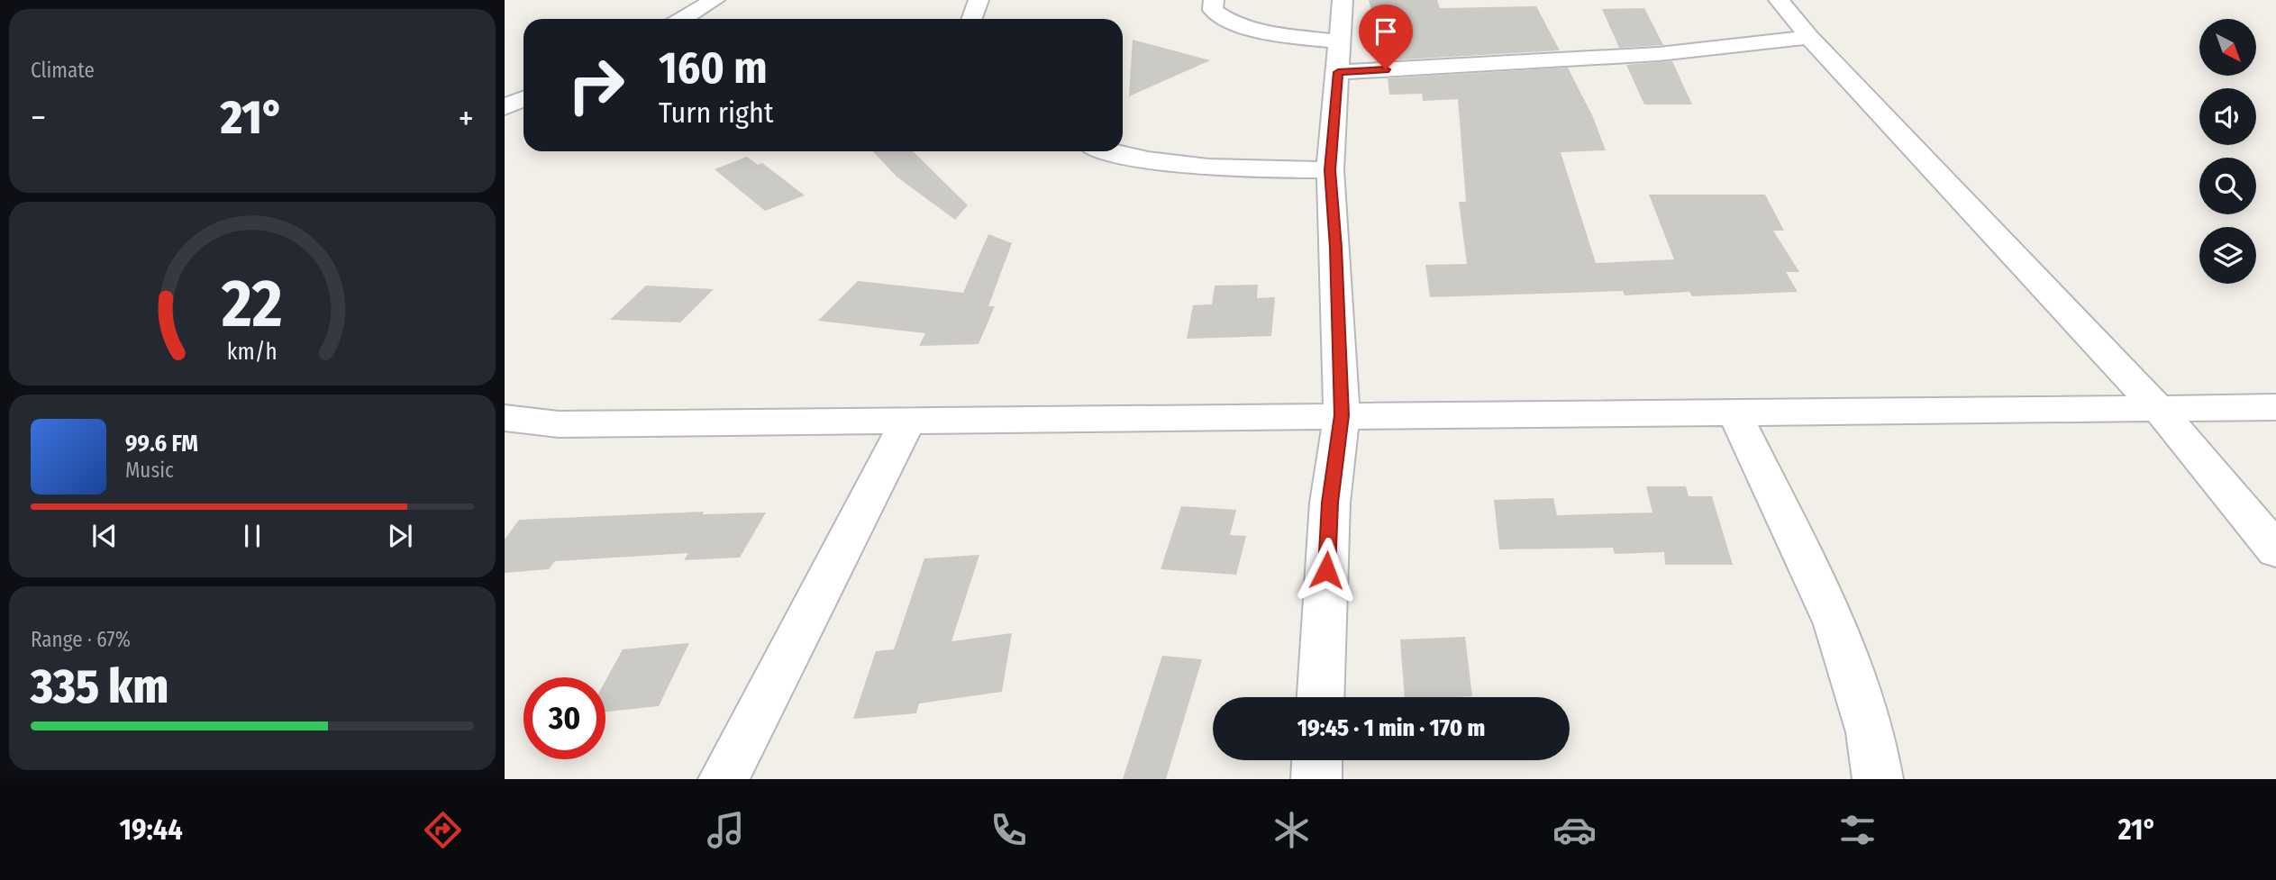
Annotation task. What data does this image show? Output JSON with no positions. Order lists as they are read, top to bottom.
{
  "north": "bottom right",
  "page": {
    "tile": [
      "Climate",
      ["Range · 67%", "335 km"]
    ],
    "turn": ["160 m", "Turn right"],
    "heat": ["−", "21°", "+"],
    "song": ["99.6 FM", "Music"],
    "limit": "30",
    "trip": "19:45 · 1 min · 170 m",
    "tabs": ["19:44", "21°"],
    "gauge": ["22", "km/h"]
  }
}
